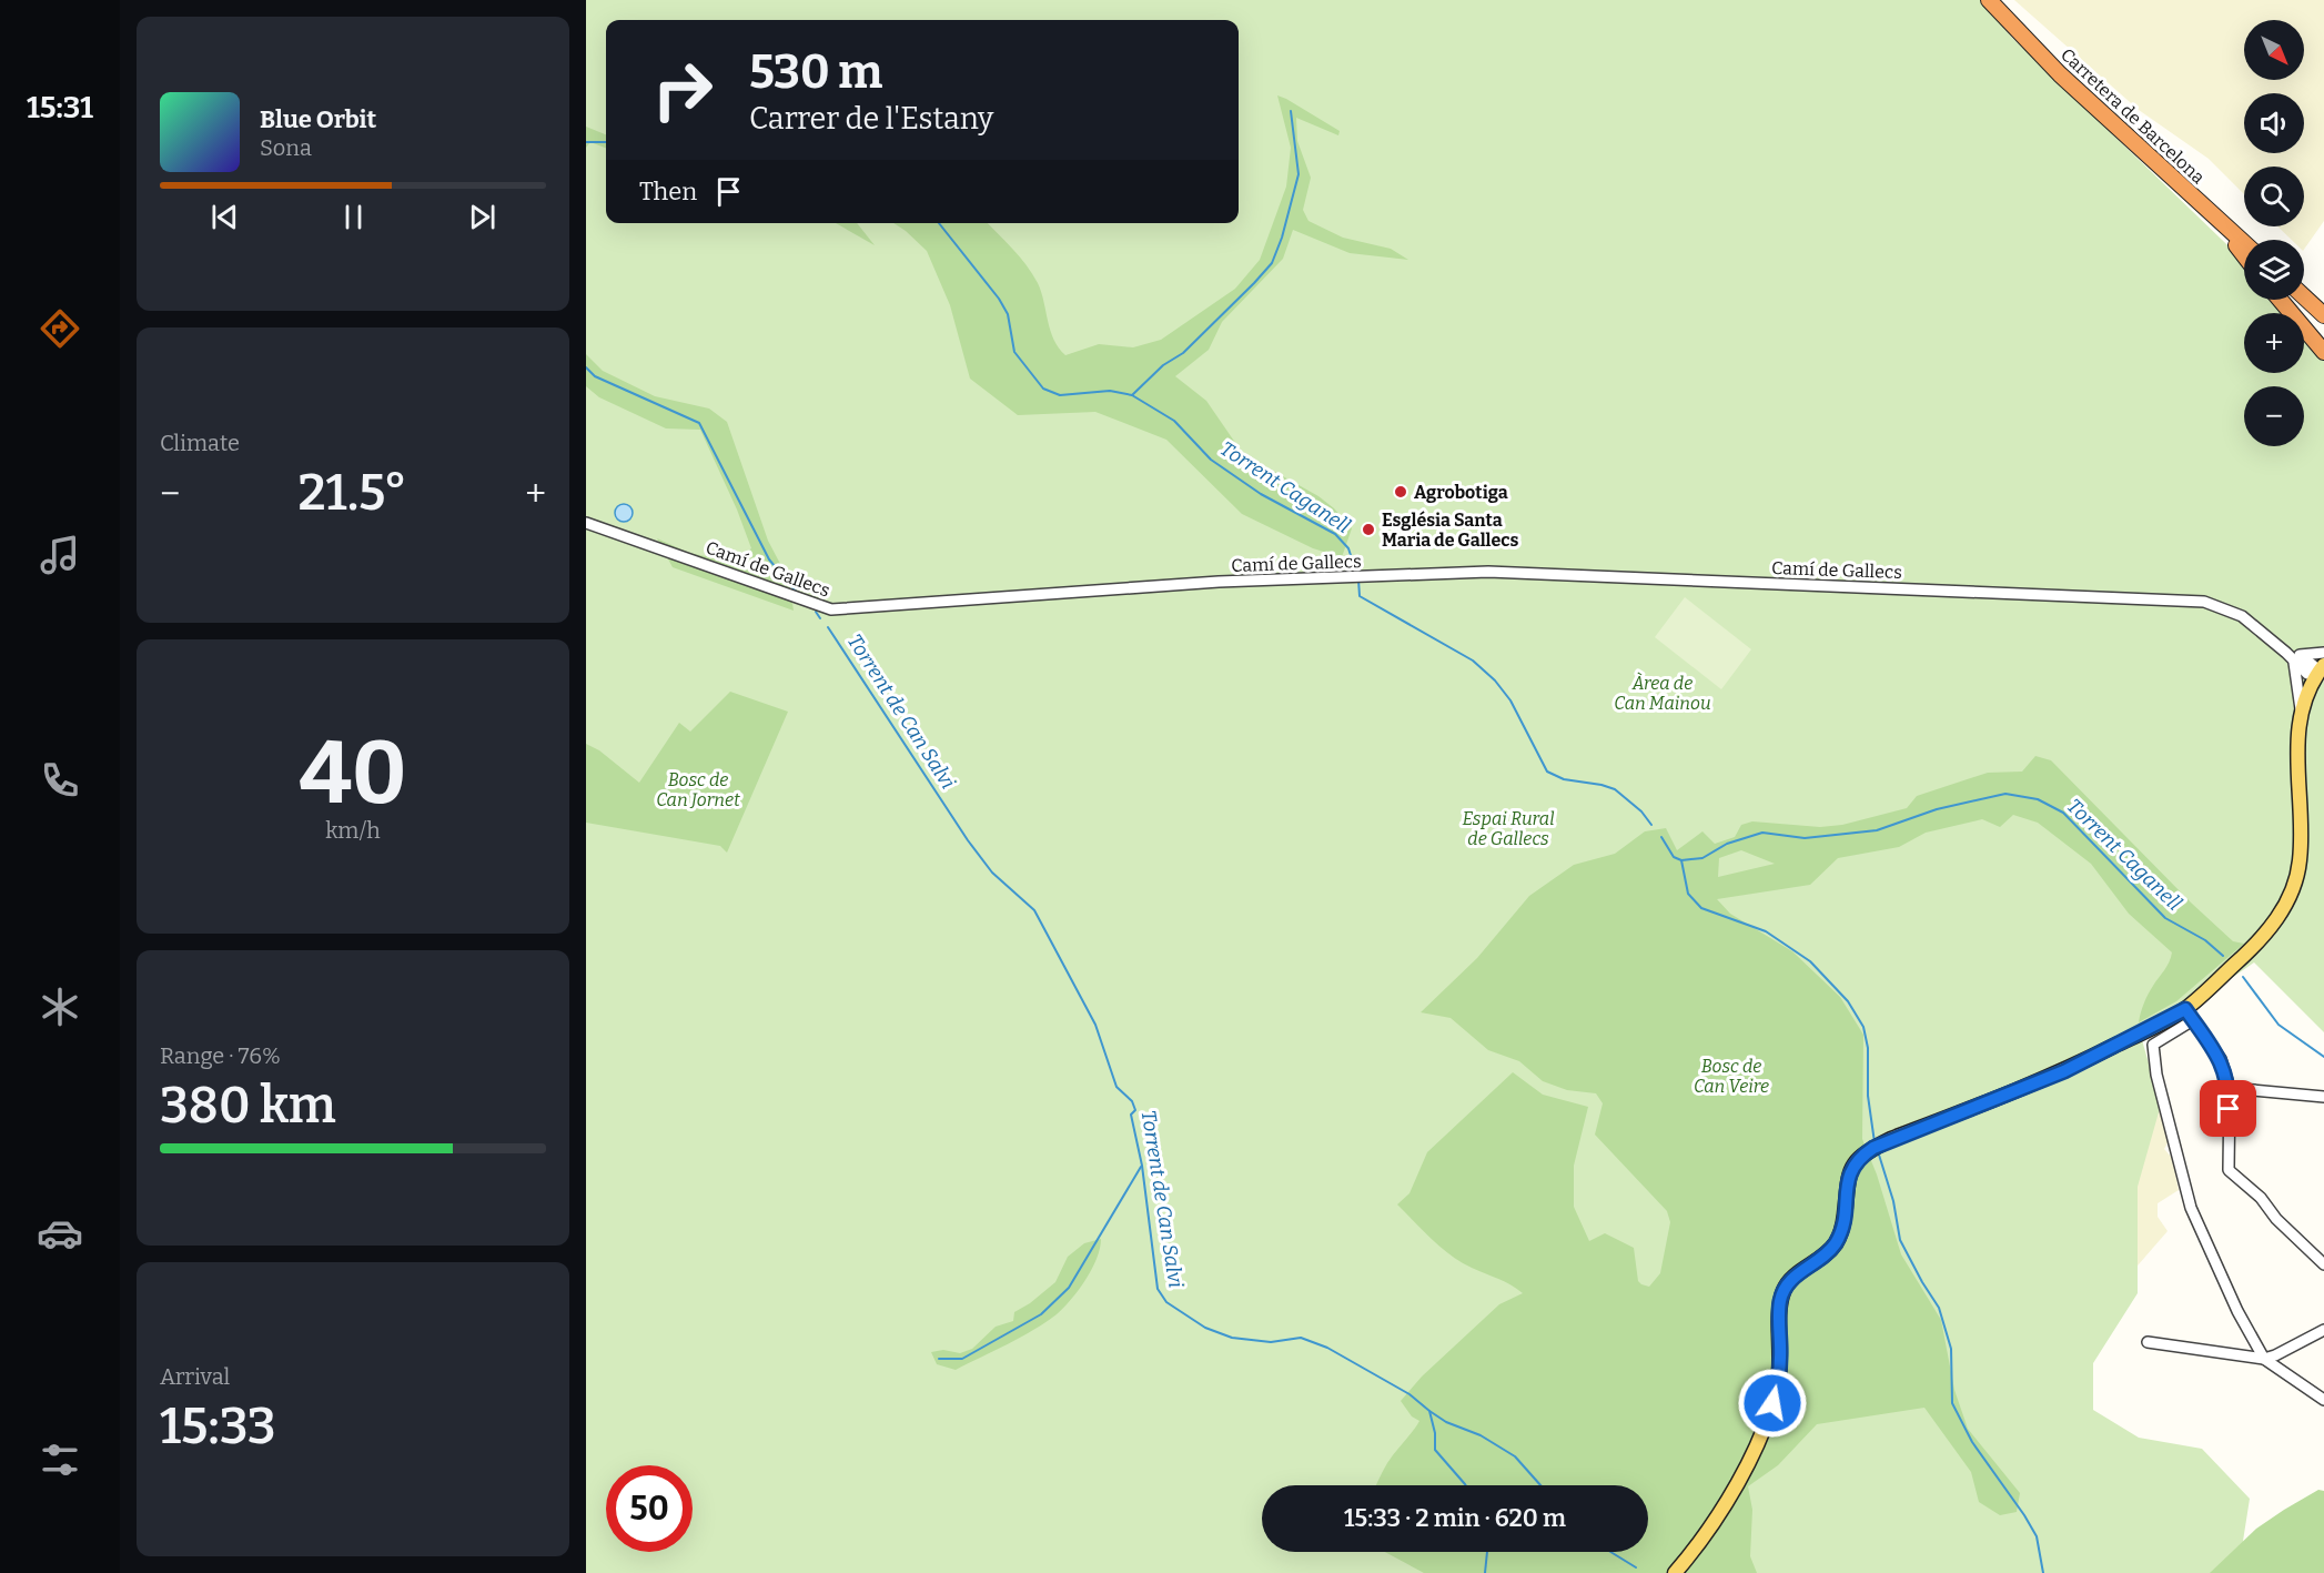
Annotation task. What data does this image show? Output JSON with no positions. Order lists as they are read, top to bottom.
{
  "streets": {
    "highway": ["Carretera de Barcelona"],
    "street": ["Camí de Gallecs"]
  },
  "water": ["Torrent Caganell", "Torrent de Can Salvi"],
  "parks": [
    "Àrea de Can Mainou",
    "Bosc de Can Jornet",
    "Espai Rural de Gallecs",
    "Bosc de Can Veire"
  ],
  "places": ["Agrobotiga", "Església Santa Maria de Gallecs"],
  "north": "bottom right",
  "page": {
    "tabs": "15:31",
    "map_buttons": ["+", "−"],
    "turn": ["530 m", "Carrer de l'Estany"],
    "song": ["Blue Orbit", "Sona"],
    "then": "Then",
    "tile": [
      "Climate",
      ["40", "km/h"],
      ["Range · 76%", "380 km"],
      ["Arrival", "15:33"]
    ],
    "heat": ["−", "21.5°", "+"],
    "limit": "50",
    "trip": "15:33 · 2 min · 620 m"
  }
}
